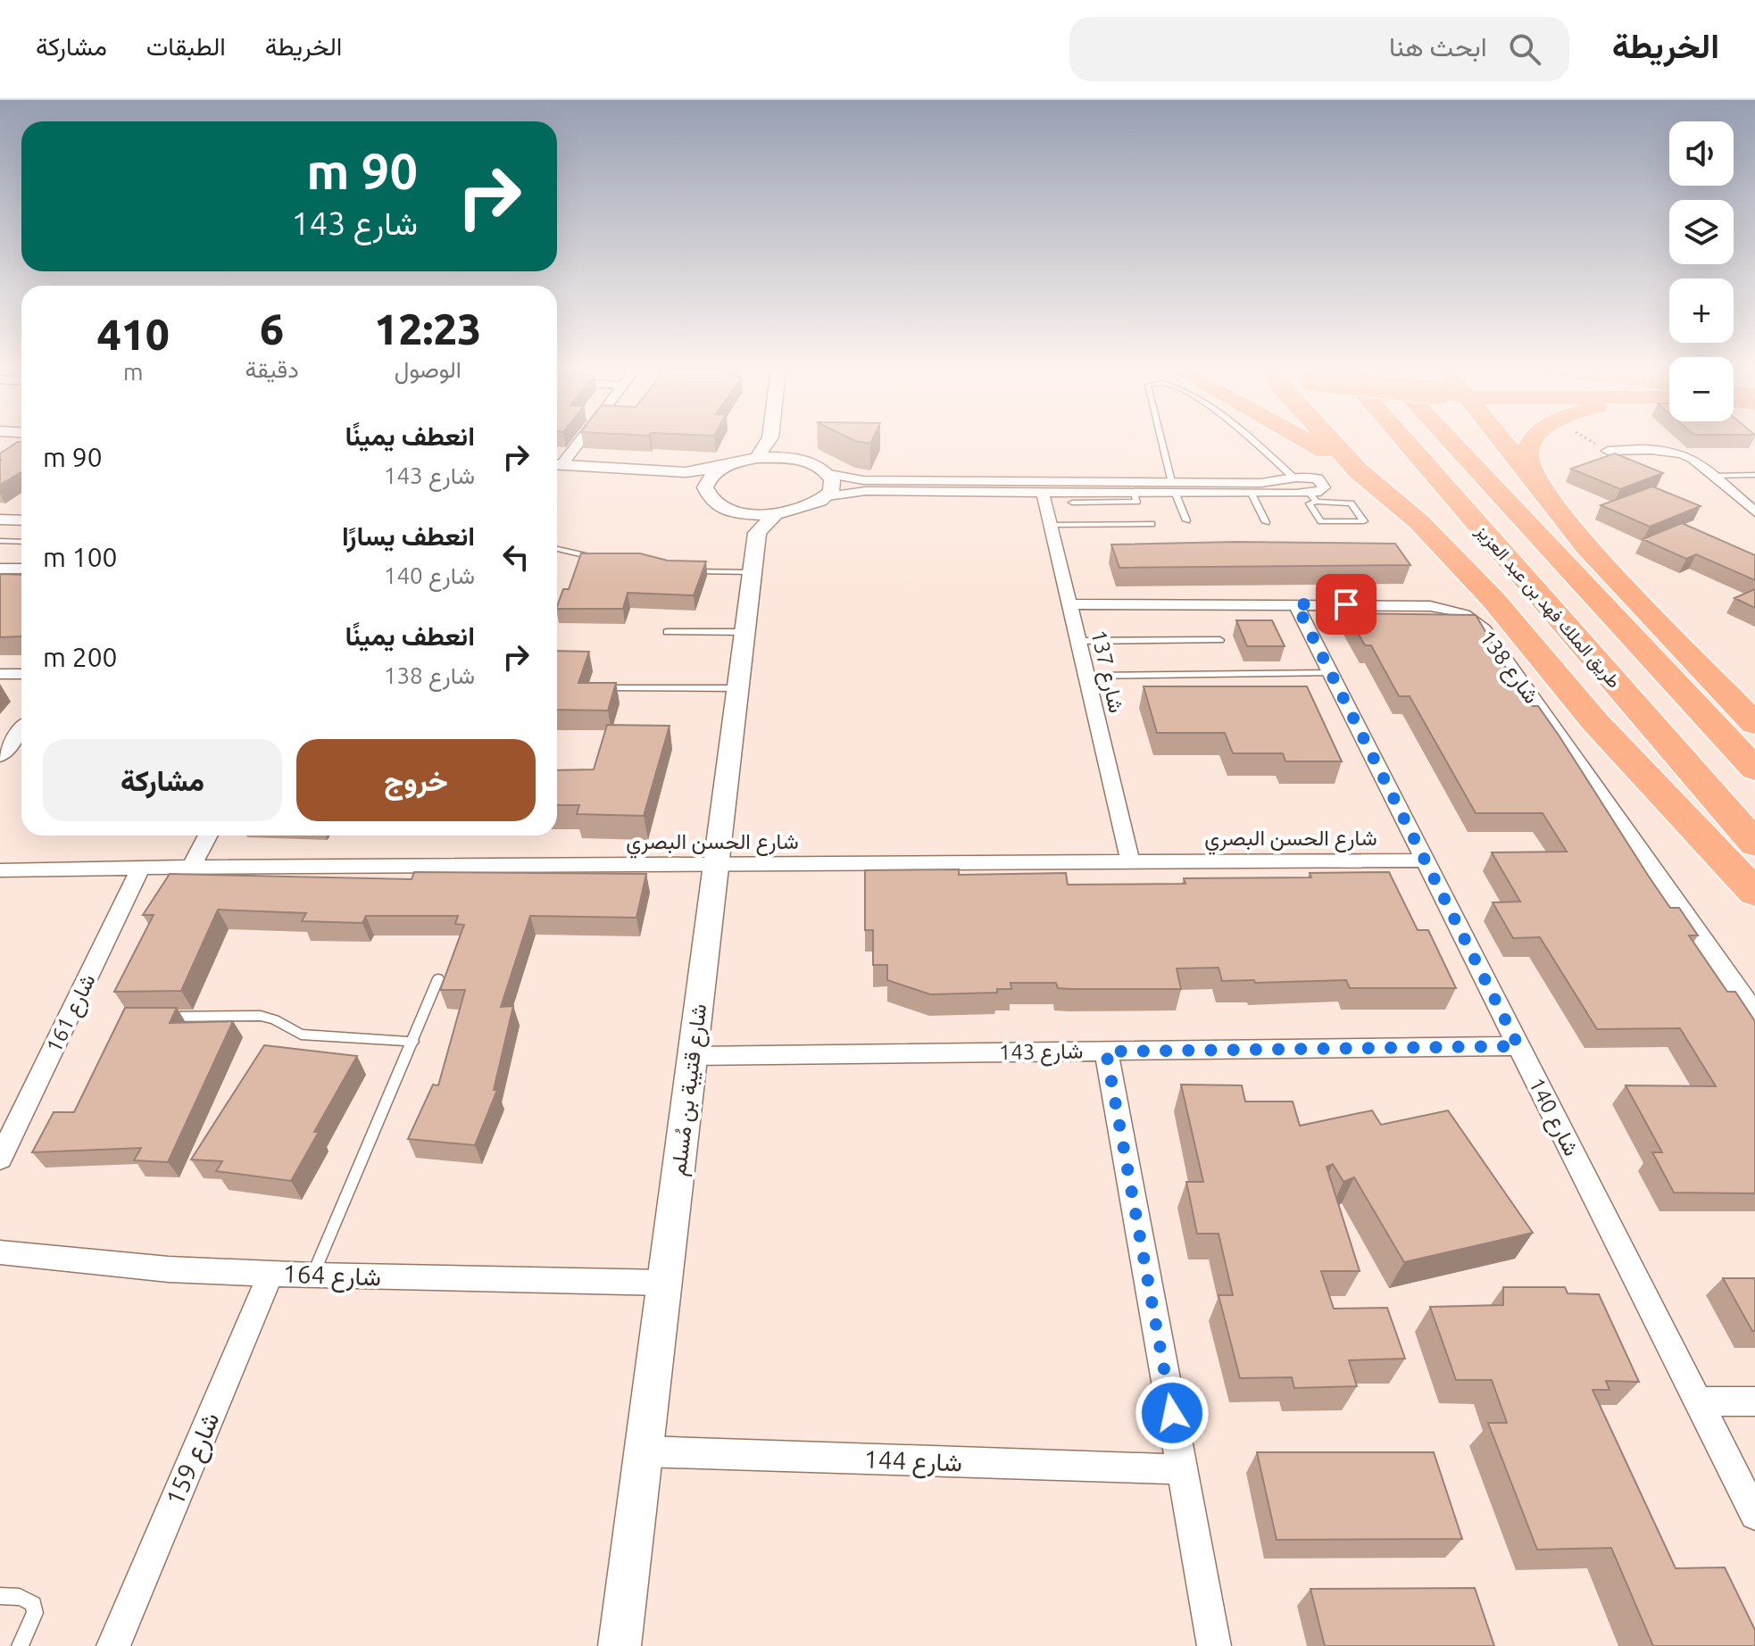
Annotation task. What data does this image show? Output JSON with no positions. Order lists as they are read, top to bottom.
{
  "streets": {
    "highway": ["طريق الملك فهد بن عبد العزيز"],
    "street": [
      "شارع 138",
      "شارع 137",
      "شارع الحسن البصري",
      "شارع 161",
      "شارع 143",
      "شارع قتيبة بن مُسلم",
      "شارع 140",
      "شارع 164",
      "شارع 159",
      "شارع 144"
    ]
  },
  "crossings": [
    ["شارع 138", "شارع 137"],
    ["شارع 138", "شارع 140"],
    ["شارع 137", "شارع الحسن البصري"],
    ["شارع الحسن البصري", "شارع 161"],
    ["شارع الحسن البصري", "شارع قتيبة بن مُسلم"],
    ["شارع الحسن البصري", "شارع 140"],
    ["شارع 143", "شارع قتيبة بن مُسلم"],
    ["شارع 143", "شارع 140"],
    ["شارع قتيبة بن مُسلم", "شارع 164"],
    ["شارع قتيبة بن مُسلم", "شارع 144"],
    ["شارع 164", "شارع 159"]
  ],
  "page": {
    "header": "الخريطة",
    "search": "ابحث هنا",
    "nav": ["الخريطة", "الطبقات", "مشاركة"],
    "map_buttons": ["+", "−"],
    "turn": ["90 m", "شارع 143"],
    "eta": [
      "12:23",
      "الوصول",
      "6",
      "دقيقة",
      "410",
      "m"
    ],
    "list": [
      {
        "name": "انعطف يمينًا",
        "note": "شارع 143",
        "value": "90 m"
      },
      {
        "name": "انعطف يسارًا",
        "note": "شارع 140",
        "value": "100 m"
      },
      {
        "name": "انعطف يمينًا",
        "note": "شارع 138",
        "value": "200 m"
      }
    ],
    "buttons": ["خروج", "مشاركة"]
  }
}
